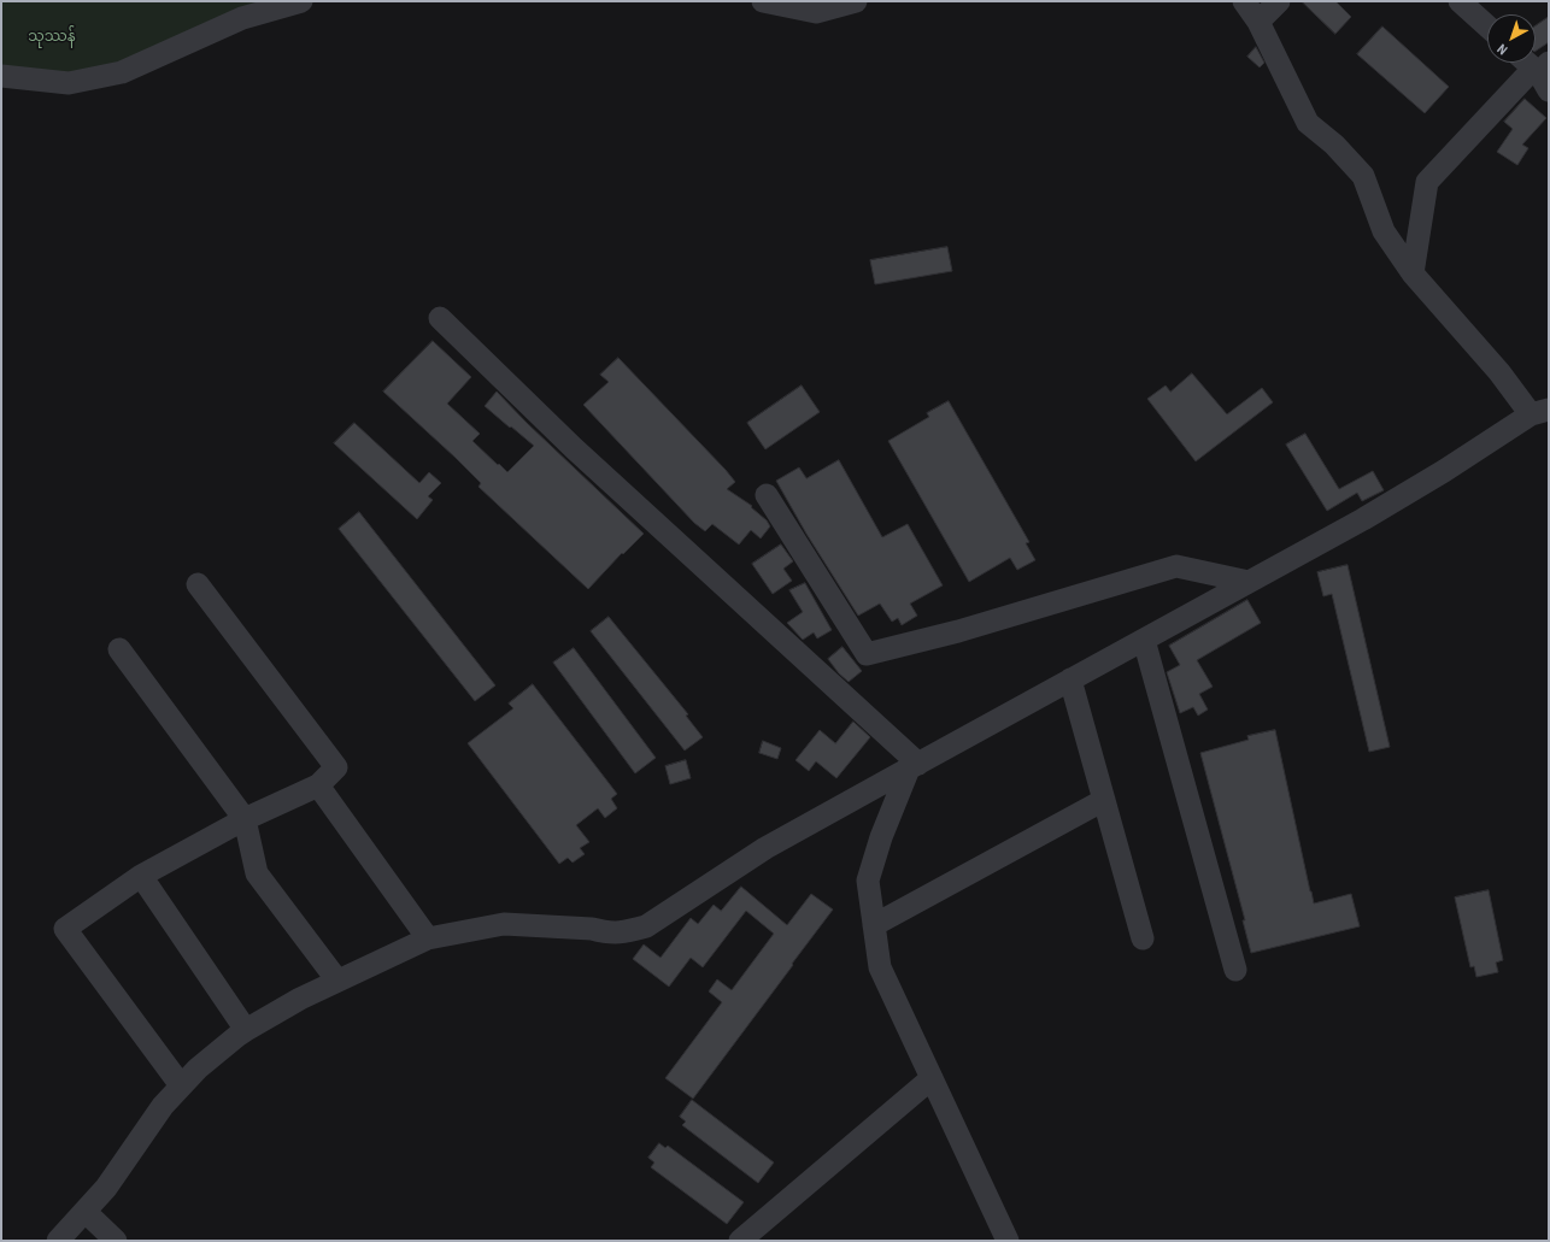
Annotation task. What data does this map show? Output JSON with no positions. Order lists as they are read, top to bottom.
{
  "parks": ["သုဿန်"],
  "north": "bottom left"
}
